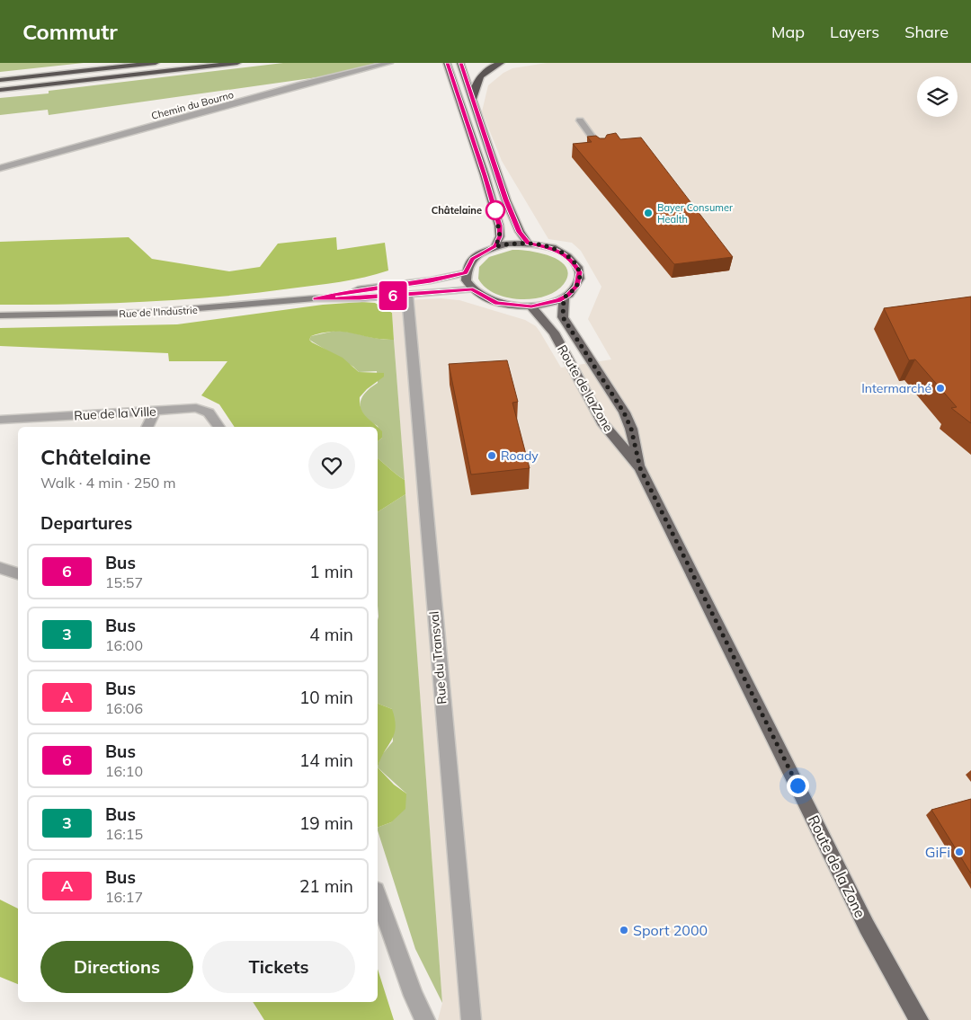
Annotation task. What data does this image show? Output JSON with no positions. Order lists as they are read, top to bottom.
{
  "streets": {
    "main road": ["Route de la Zone"],
    "street": [
      "Chemin du Bourno",
      "Rue de l'Industrie",
      "Rue de la Ville",
      "Rue du Transval"
    ]
  },
  "crossings": [
    ["Rue de l'Industrie", "Route de la Zone"],
    ["Rue de l'Industrie", "Rue du Transval"]
  ],
  "places": [
    "Châtelaine",
    "Bayer Consumer Health",
    "Intermarché",
    "Roady",
    "GiFi",
    "Sport 2000"
  ],
  "lines": ["bus line 6"],
  "page": {
    "header": "Commutr",
    "nav": ["Map", "Layers", "Share"],
    "on_map": "6",
    "heading": [
      ["Châtelaine", "Walk · 4 min · 250 m"],
      "Departures"
    ],
    "list": [
      {
        "mark": "6",
        "name": "Bus",
        "note": "15:57",
        "value": "1 min"
      },
      {
        "mark": "3",
        "name": "Bus",
        "note": "16:00",
        "value": "4 min"
      },
      {
        "mark": "A",
        "name": "Bus",
        "note": "16:06",
        "value": "10 min"
      },
      {
        "mark": "6",
        "name": "Bus",
        "note": "16:10",
        "value": "14 min"
      },
      {
        "mark": "3",
        "name": "Bus",
        "note": "16:15",
        "value": "19 min"
      },
      {
        "mark": "A",
        "name": "Bus",
        "note": "16:17",
        "value": "21 min"
      }
    ],
    "buttons": ["Directions", "Tickets"]
  }
}
